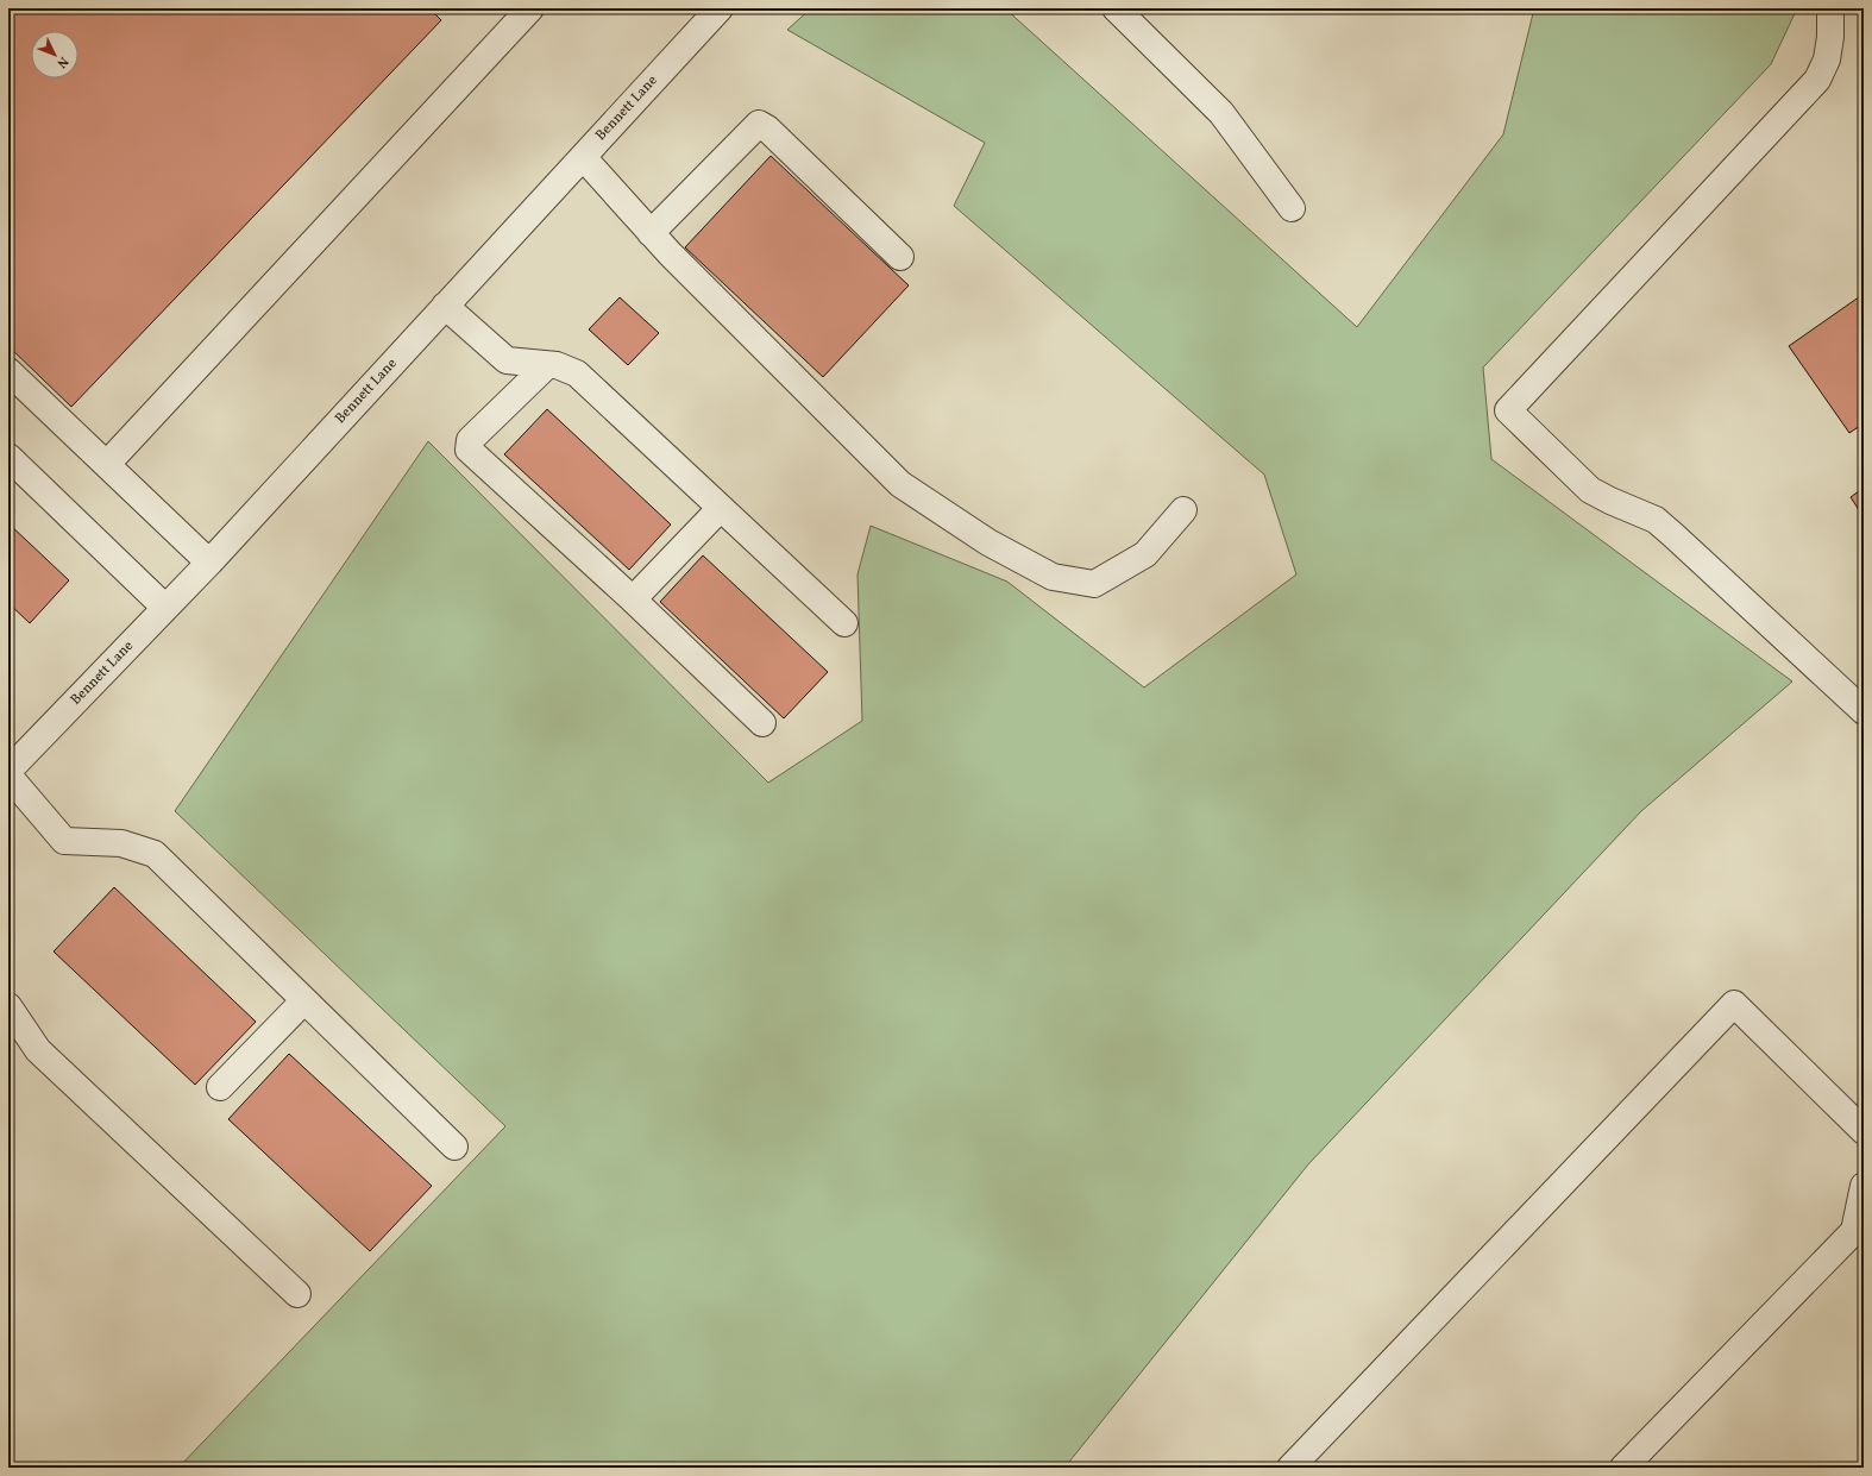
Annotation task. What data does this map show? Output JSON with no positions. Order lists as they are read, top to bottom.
{
  "streets": {
    "street": ["Bennett Lane"]
  },
  "north": "bottom right"
}
